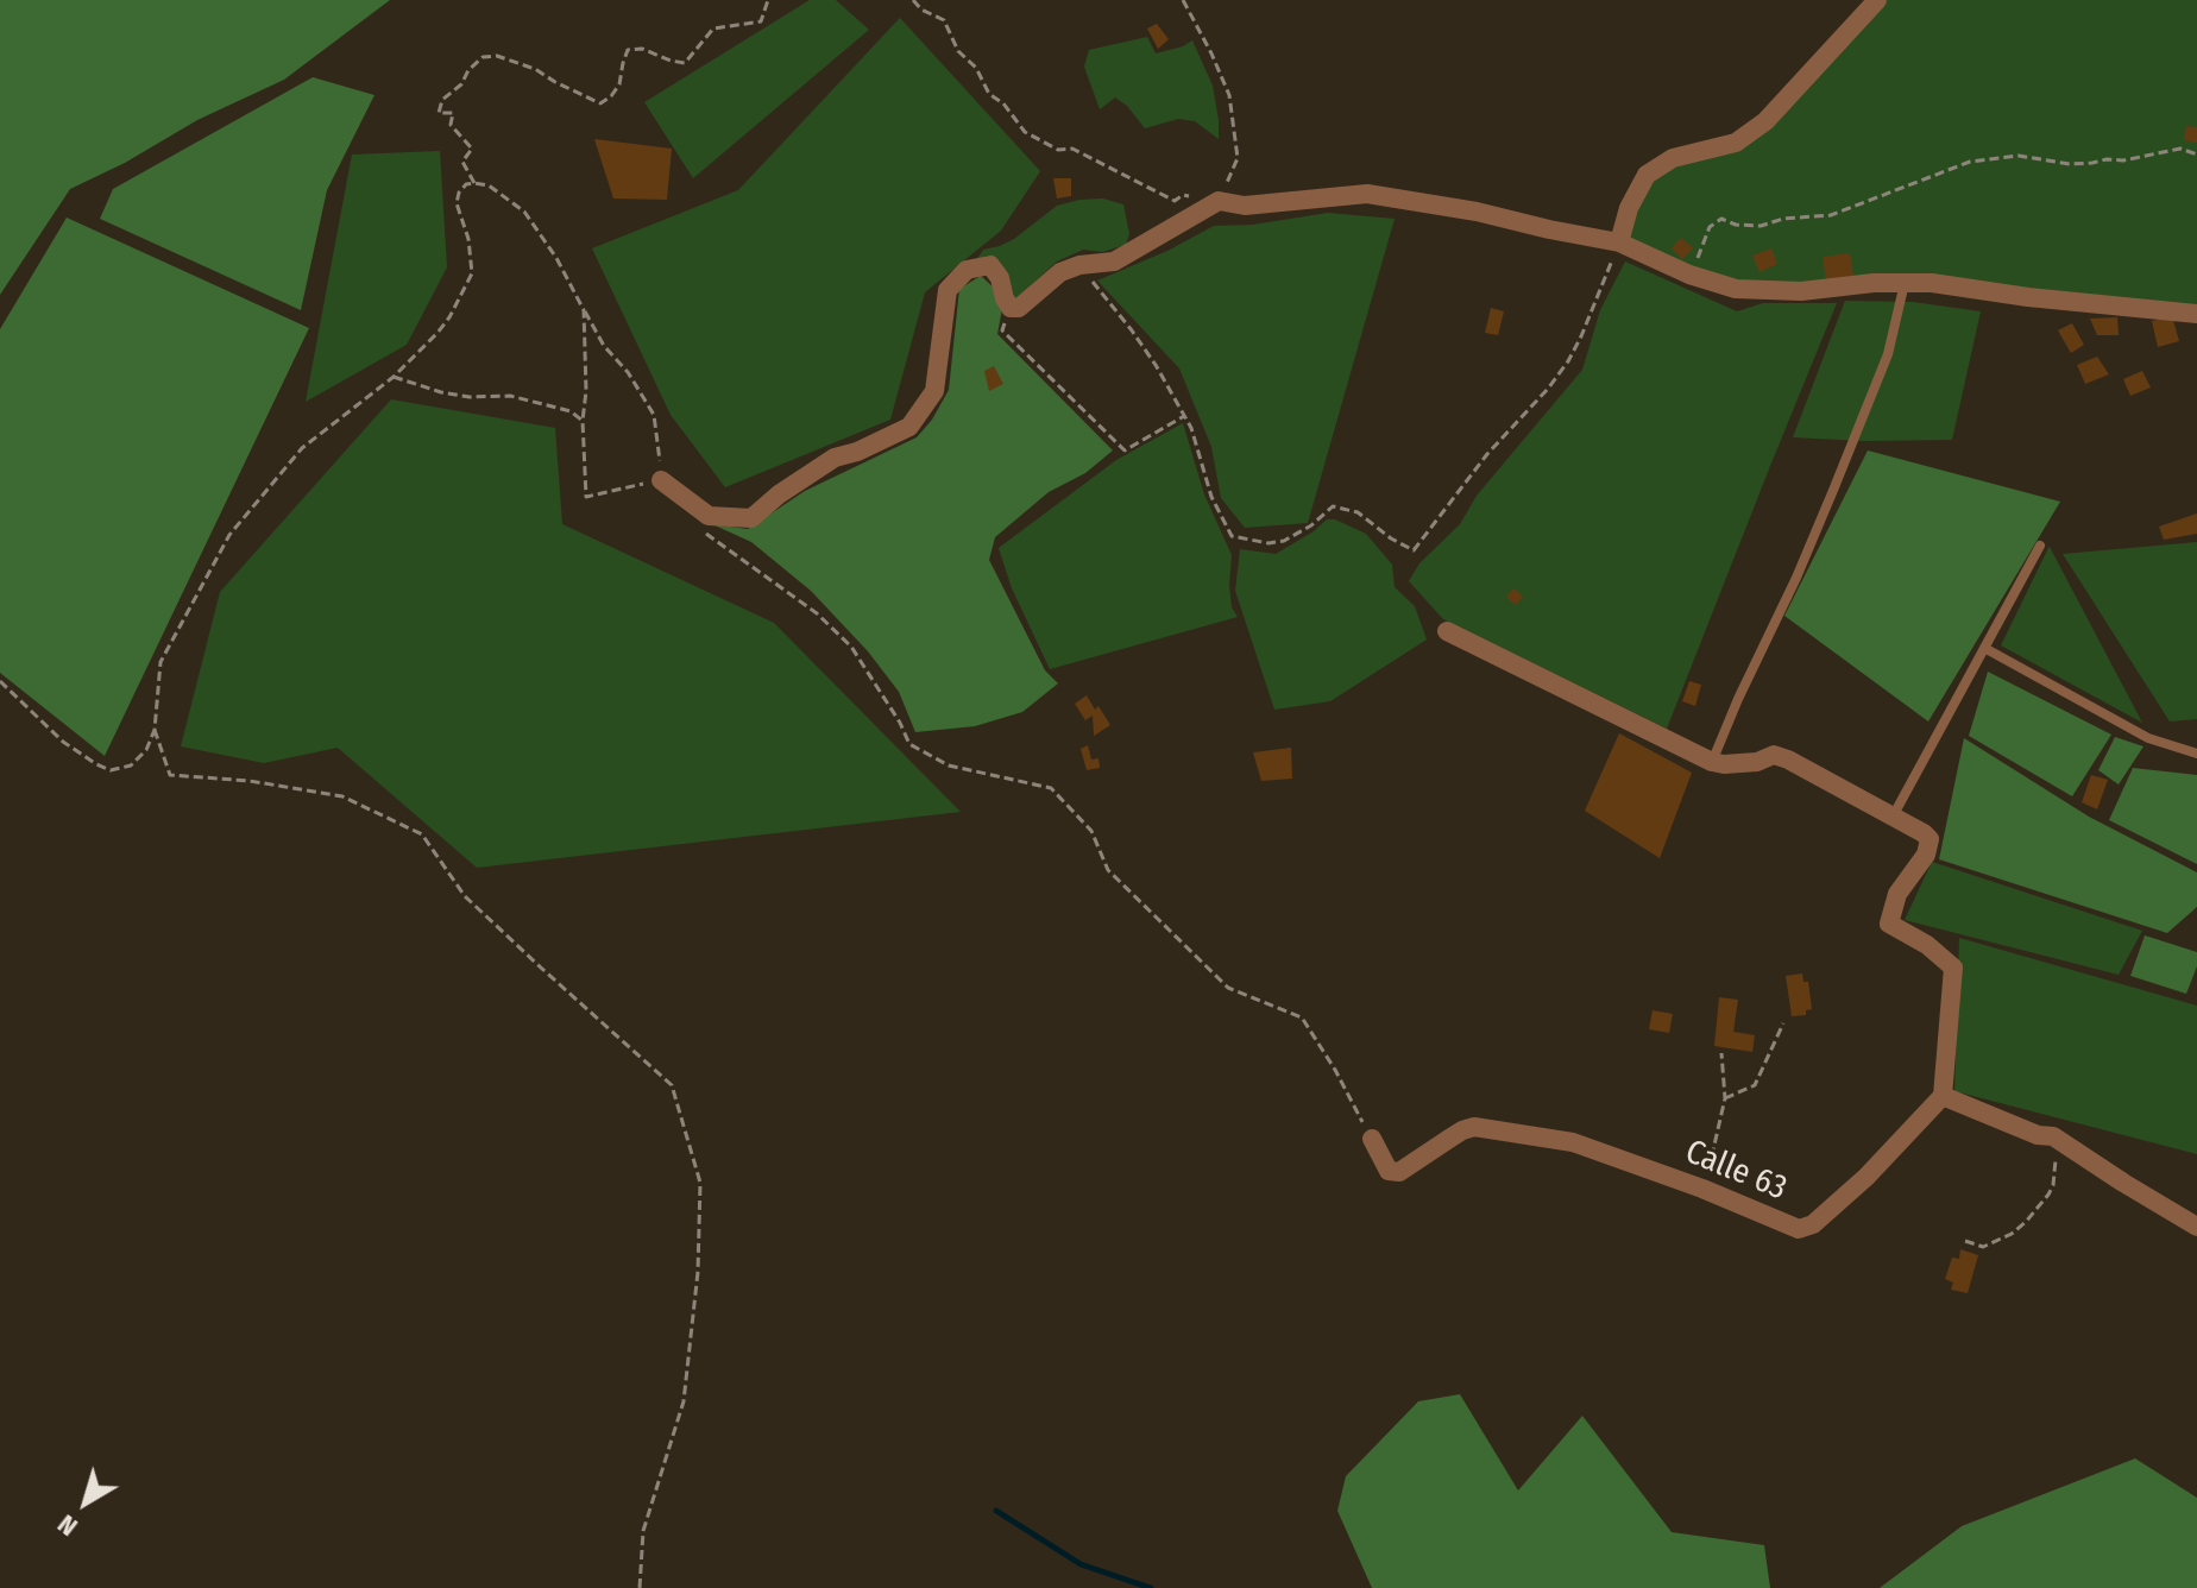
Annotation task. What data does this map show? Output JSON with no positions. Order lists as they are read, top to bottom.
{
  "streets": {
    "street": ["Calle 63"]
  },
  "north": "bottom left"
}
